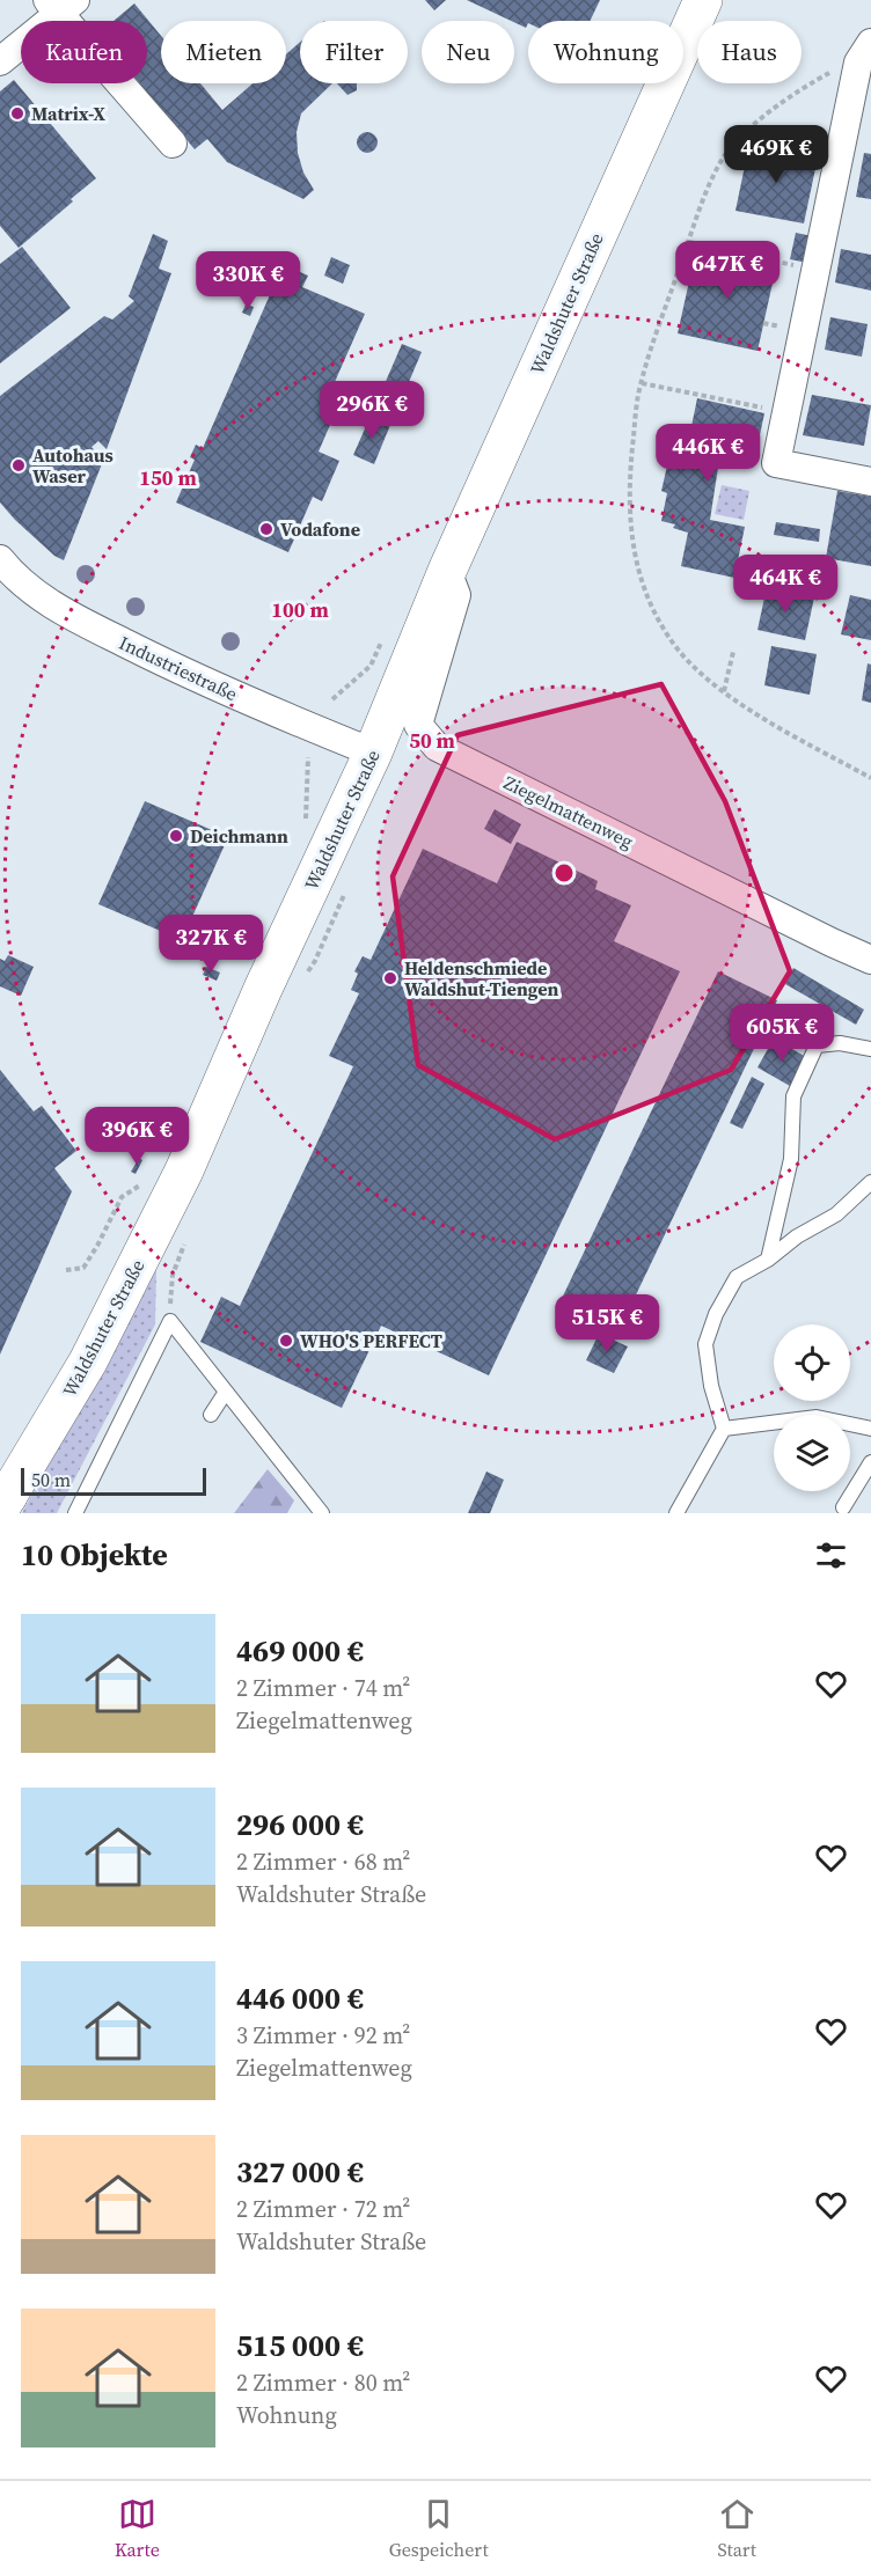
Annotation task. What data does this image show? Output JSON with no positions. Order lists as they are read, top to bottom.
{
  "streets": {
    "main road": ["Waldshuter Straße"],
    "street": ["Industriestraße", "Ziegelmattenweg"]
  },
  "crossings": [
    ["Waldshuter Straße", "Industriestraße"],
    ["Waldshuter Straße", "Ziegelmattenweg"]
  ],
  "places": [
    "Matrix-X",
    "Autohaus Waser",
    "Vodafone",
    "Deichmann",
    "Heldenschmiede Waldshut-Tiengen",
    "WHO'S PERFECT"
  ],
  "scale_bar": "50 m",
  "page": {
    "chip": [
      "Kaufen",
      "Mieten",
      "Filter",
      "Neu",
      "Wohnung",
      "Haus"
    ],
    "price": [
      "469K €",
      "647K €",
      "330K €",
      "296K €",
      "446K €",
      "464K €",
      "327K €",
      "605K €",
      "396K €",
      "515K €"
    ],
    "scale": "50 m",
    "heading": "10 Objekte",
    "list": [
      {
        "name": "469 000 €",
        "note": "2 Zimmer · 74 m² · Ziegelmattenweg"
      },
      {
        "name": "296 000 €",
        "note": "2 Zimmer · 68 m² · Waldshuter Straße"
      },
      {
        "name": "446 000 €",
        "note": "3 Zimmer · 92 m² · Ziegelmattenweg"
      },
      {
        "name": "327 000 €",
        "note": "2 Zimmer · 72 m² · Waldshuter Straße"
      },
      {
        "name": "515 000 €",
        "note": "2 Zimmer · 80 m² · Wohnung"
      }
    ],
    "tabs": ["Karte", "Gespeichert", "Start"]
  },
  "rings": ["150 m", "100 m", "50 m"]
}
